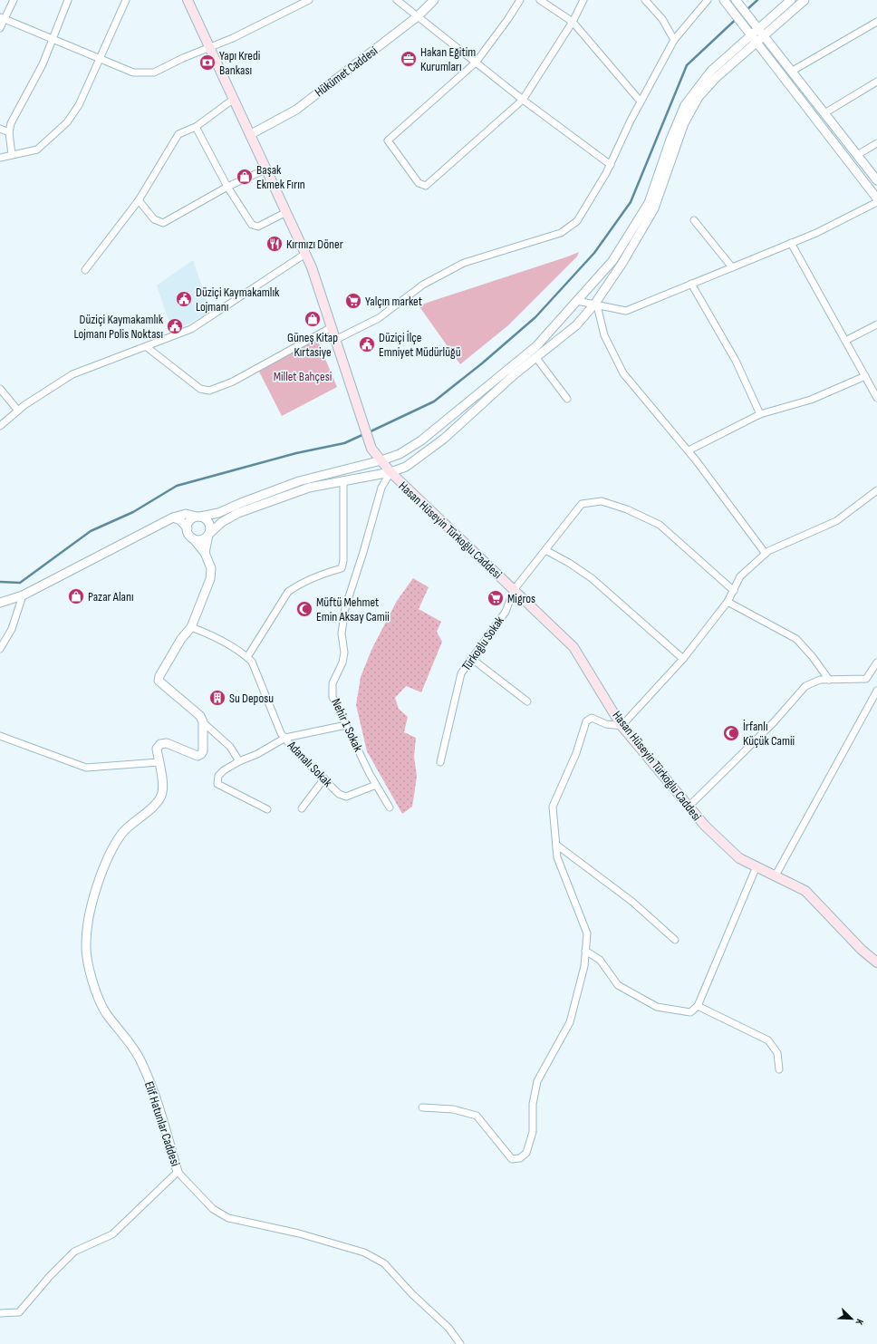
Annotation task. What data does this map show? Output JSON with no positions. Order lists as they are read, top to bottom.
{
  "streets": {
    "main road": ["Hasan Hüseyin Türkoğlu Caddesi"],
    "street": [
      "Hükümet Caddesi",
      "Türkoğlu Sokak",
      "Nehir 1 Sokak",
      "Adanalı Sokak",
      "Elif Hatunlar Caddesi"
    ]
  },
  "crossings": [
    ["Hasan Hüseyin Türkoğlu Caddesi", "Türkoğlu Sokak"],
    ["Hasan Hüseyin Türkoğlu Caddesi", "Nehir 1 Sokak"],
    ["Nehir 1 Sokak", "Adanalı Sokak"]
  ],
  "parks": ["Millet Bahçesi"],
  "places": {
    "office": ["Hakan Eğitim Kurumları"],
    "bank": ["Yapı Kredi Bankası"],
    "shop": ["Başak Ekmek Fırın", "Güneş Kitap Kırtasiye", "Pazar Alanı"],
    "restaurant": ["Kırmızı Döner"],
    "public building": ["Düziçi Kaymakamlık Lojmanı", "Düziçi Kaymakamlık Lojmanı Polis Noktası", "Düziçi İlçe Emniyet Müdürlüğü"],
    "supermarket": ["Yalçın market", "Migros"],
    "mosque": ["Müftü Mehmet Emin Aksay Camii", "İrfanlı Küçük Camii"],
    "building": ["Su Deposu"]
  },
  "north": "bottom right"
}
